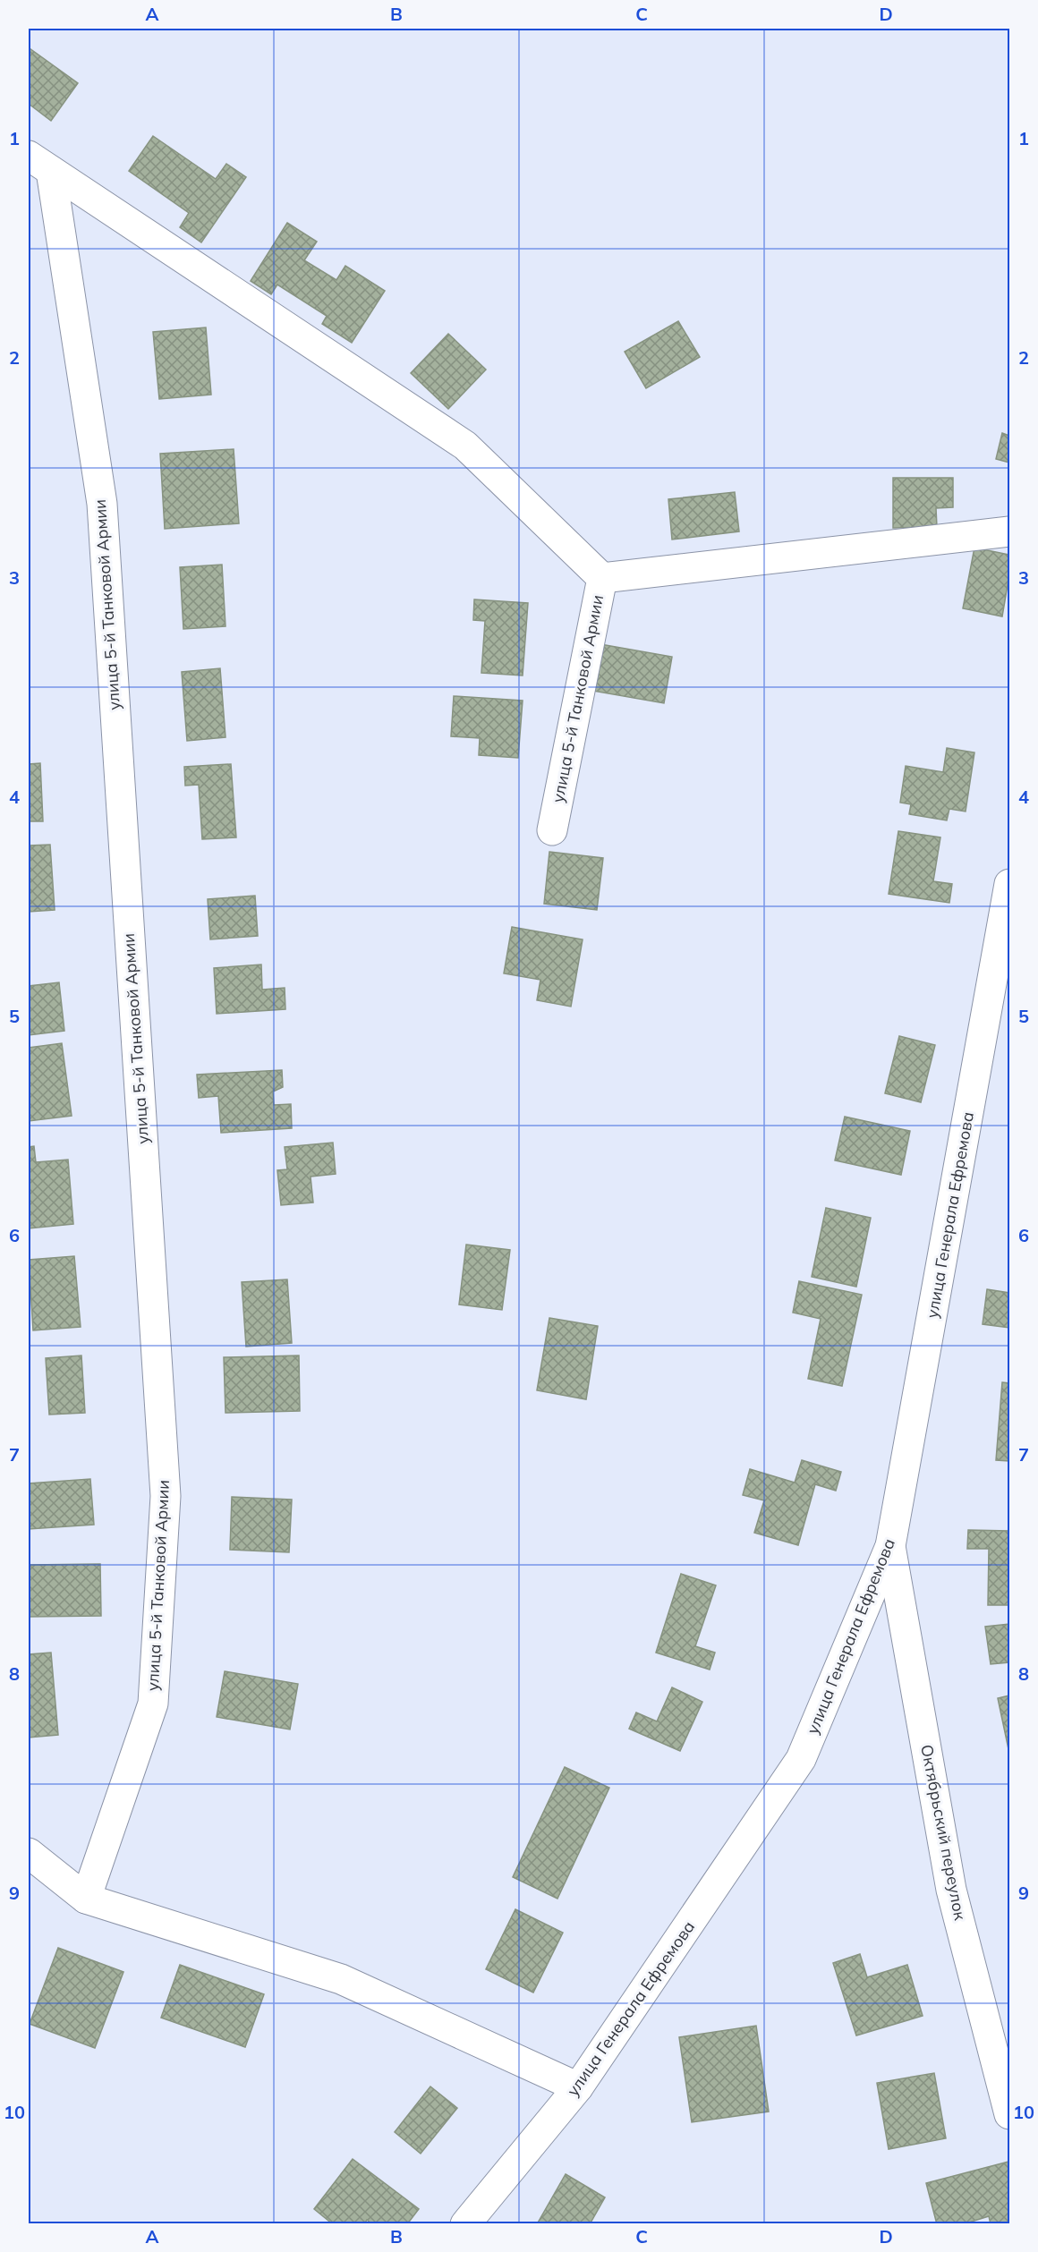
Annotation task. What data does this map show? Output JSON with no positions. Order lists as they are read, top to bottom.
{
  "streets": {
    "street": ["улица 5-й Танковой Армии", "улица Генерала Ефремова", "Октябрьский переулок"]
  },
  "crossings": [
    ["улица Генерала Ефремова", "Октябрьский переулок"]
  ],
  "grid": {
    "columns": [
      "A",
      "B",
      "C",
      "D"
    ],
    "rows": [
      "1",
      "2",
      "3",
      "4",
      "5",
      "6",
      "7",
      "8",
      "9",
      "10"
    ]
  }
}
